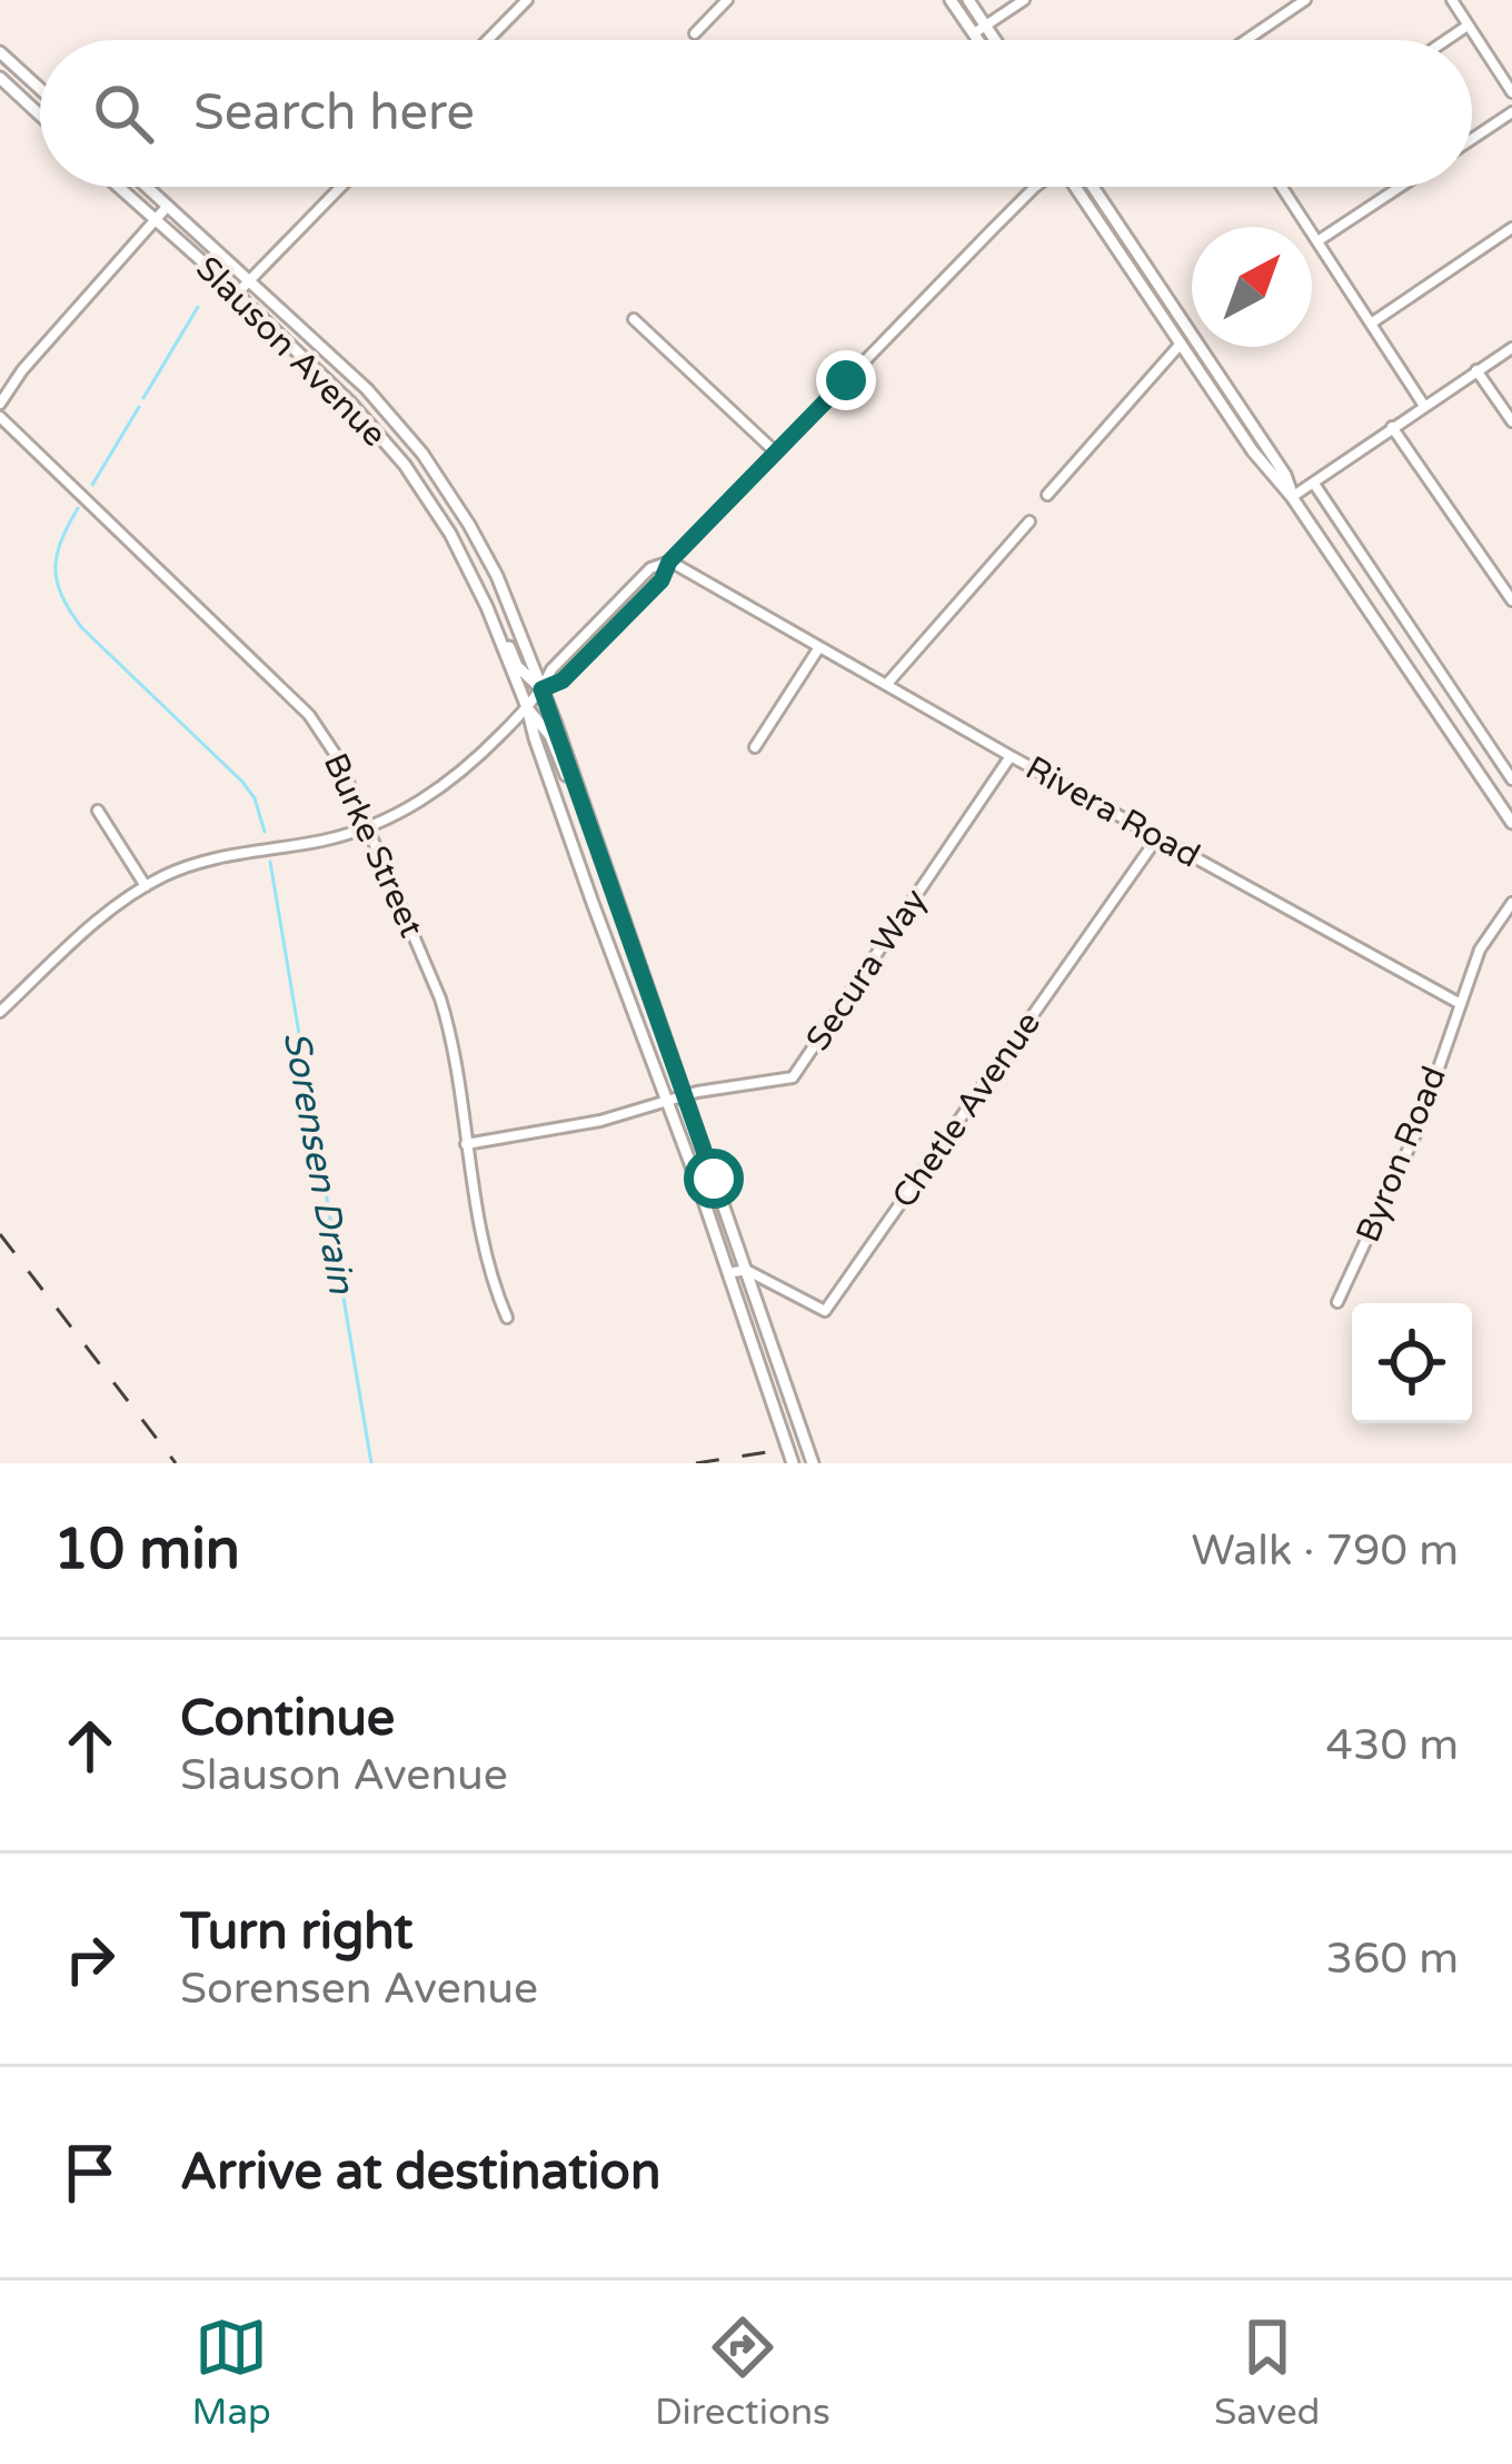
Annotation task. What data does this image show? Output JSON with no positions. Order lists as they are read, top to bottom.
{
  "streets": {
    "main road": ["Slauson Avenue"],
    "street": [
      "Rivera Road",
      "Burke Street",
      "Secura Way",
      "Chetle Avenue",
      "Byron Road"
    ]
  },
  "crossings": [
    ["Slauson Avenue", "Secura Way"],
    ["Slauson Avenue", "Chetle Avenue"],
    ["Rivera Road", "Secura Way"],
    ["Rivera Road", "Chetle Avenue"],
    ["Rivera Road", "Byron Road"],
    ["Burke Street", "Secura Way"]
  ],
  "water": ["Sorensen Drain"],
  "north": "top right",
  "page": {
    "search": "Search here",
    "heading": ["10 min", "Walk · 790 m"],
    "list": [
      ["Continue", "Slauson Avenue", "430 m"],
      ["Turn right", "Sorensen Avenue", "360 m"],
      "Arrive at destination"
    ],
    "nav": ["Map", "Directions", "Saved"]
  }
}
